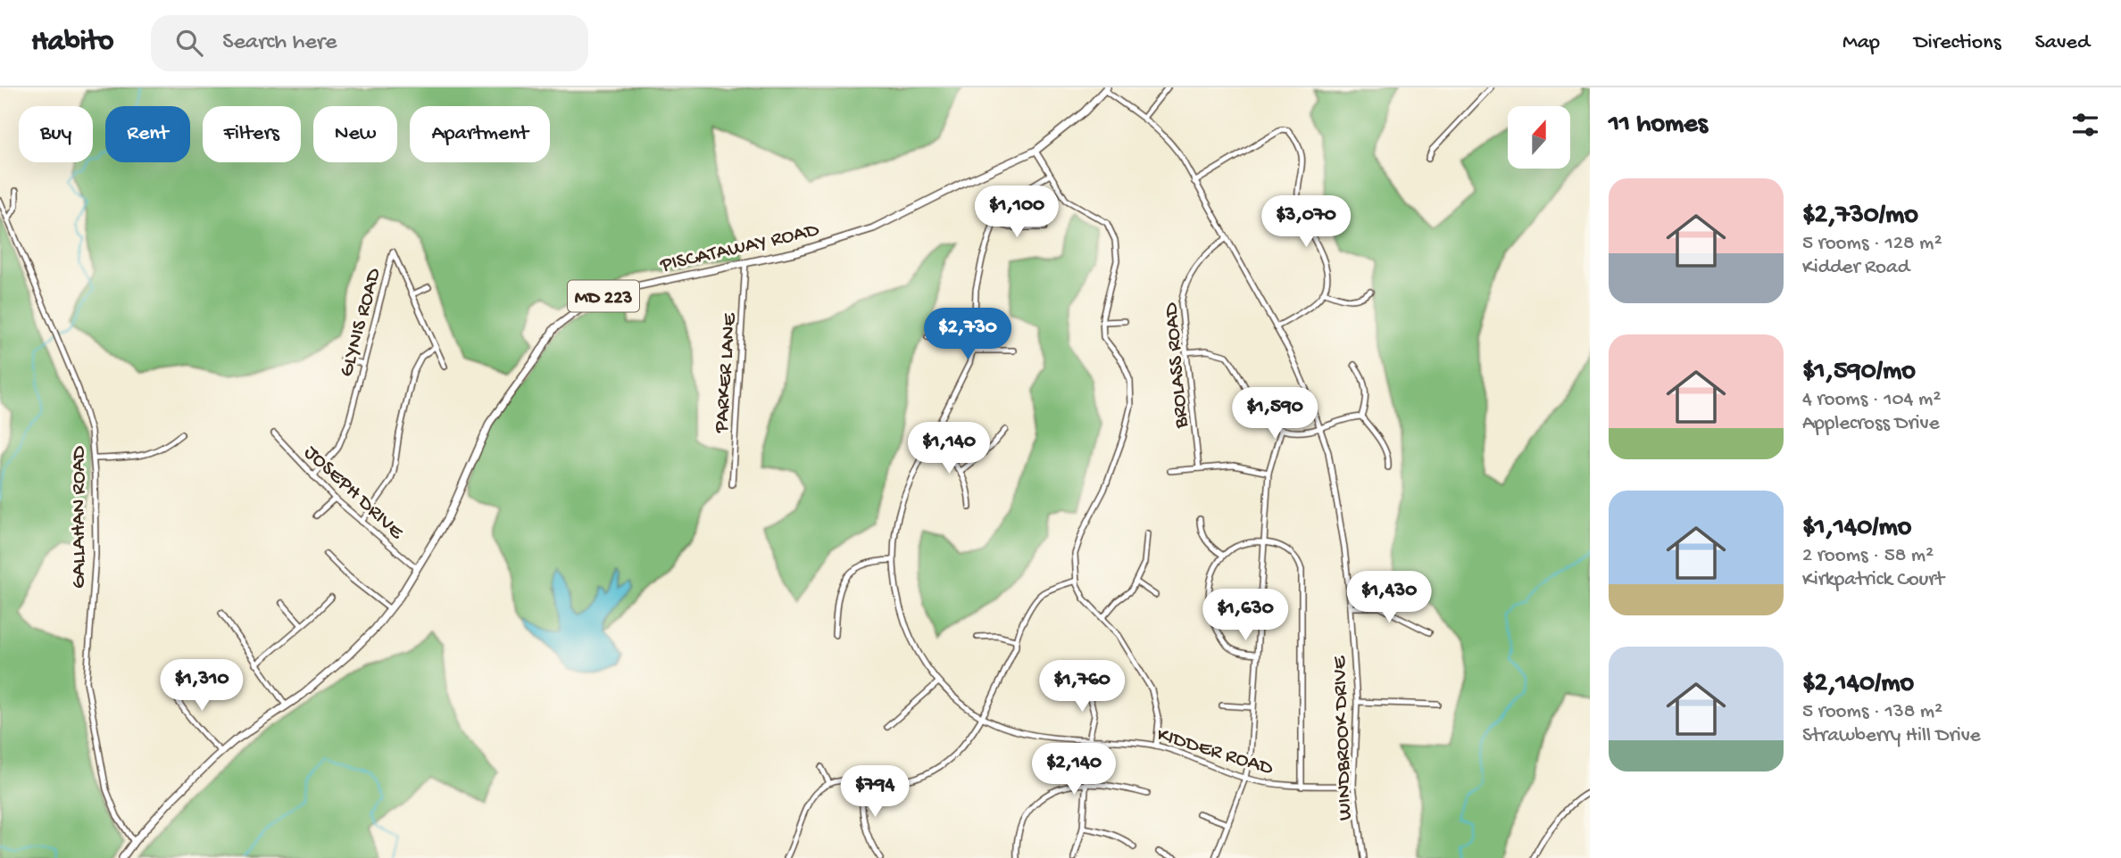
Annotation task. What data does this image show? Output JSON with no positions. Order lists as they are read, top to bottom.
{
  "streets": {
    "main road": ["PISCATAWAY ROAD", "MD 223"],
    "street": [
      "GLYNIS ROAD",
      "BROLASS ROAD",
      "PARKER LANE",
      "JOSEPH DRIVE",
      "GALLAHAN ROAD",
      "WINDBROOK DRIVE",
      "KIDDER ROAD"
    ]
  },
  "crossings": [
    ["PISCATAWAY ROAD", "PARKER LANE"],
    ["PISCATAWAY ROAD", "JOSEPH DRIVE"],
    ["PISCATAWAY ROAD", "GALLAHAN ROAD"],
    ["PISCATAWAY ROAD", "WINDBROOK DRIVE"],
    ["GLYNIS ROAD", "JOSEPH DRIVE"],
    ["BROLASS ROAD", "WINDBROOK DRIVE"],
    ["WINDBROOK DRIVE", "KIDDER ROAD"]
  ],
  "north": "top",
  "page": {
    "header": "Habito",
    "search": "Search here",
    "nav": ["Map", "Directions", "Saved"],
    "heading": "11 homes",
    "chip": [
      "Buy",
      "Rent",
      "Filters",
      "New",
      "Apartment"
    ],
    "list": [
      {
        "name": "$2,730/mo",
        "note": "5 rooms · 128 m² · Kidder Road"
      },
      {
        "name": "$1,590/mo",
        "note": "4 rooms · 104 m² · Applecross Drive"
      },
      {
        "name": "$1,140/mo",
        "note": "2 rooms · 58 m² · Kirkpatrick Court"
      },
      {
        "name": "$2,140/mo",
        "note": "5 rooms · 138 m² · Strawberry Hill Drive"
      }
    ],
    "price": [
      "$1,100",
      "$3,070",
      "$2,730",
      "$1,590",
      "$1,140",
      "$1,430",
      "$1,630",
      "$1,310",
      "$1,760",
      "$2,140",
      "$794"
    ]
  }
}
